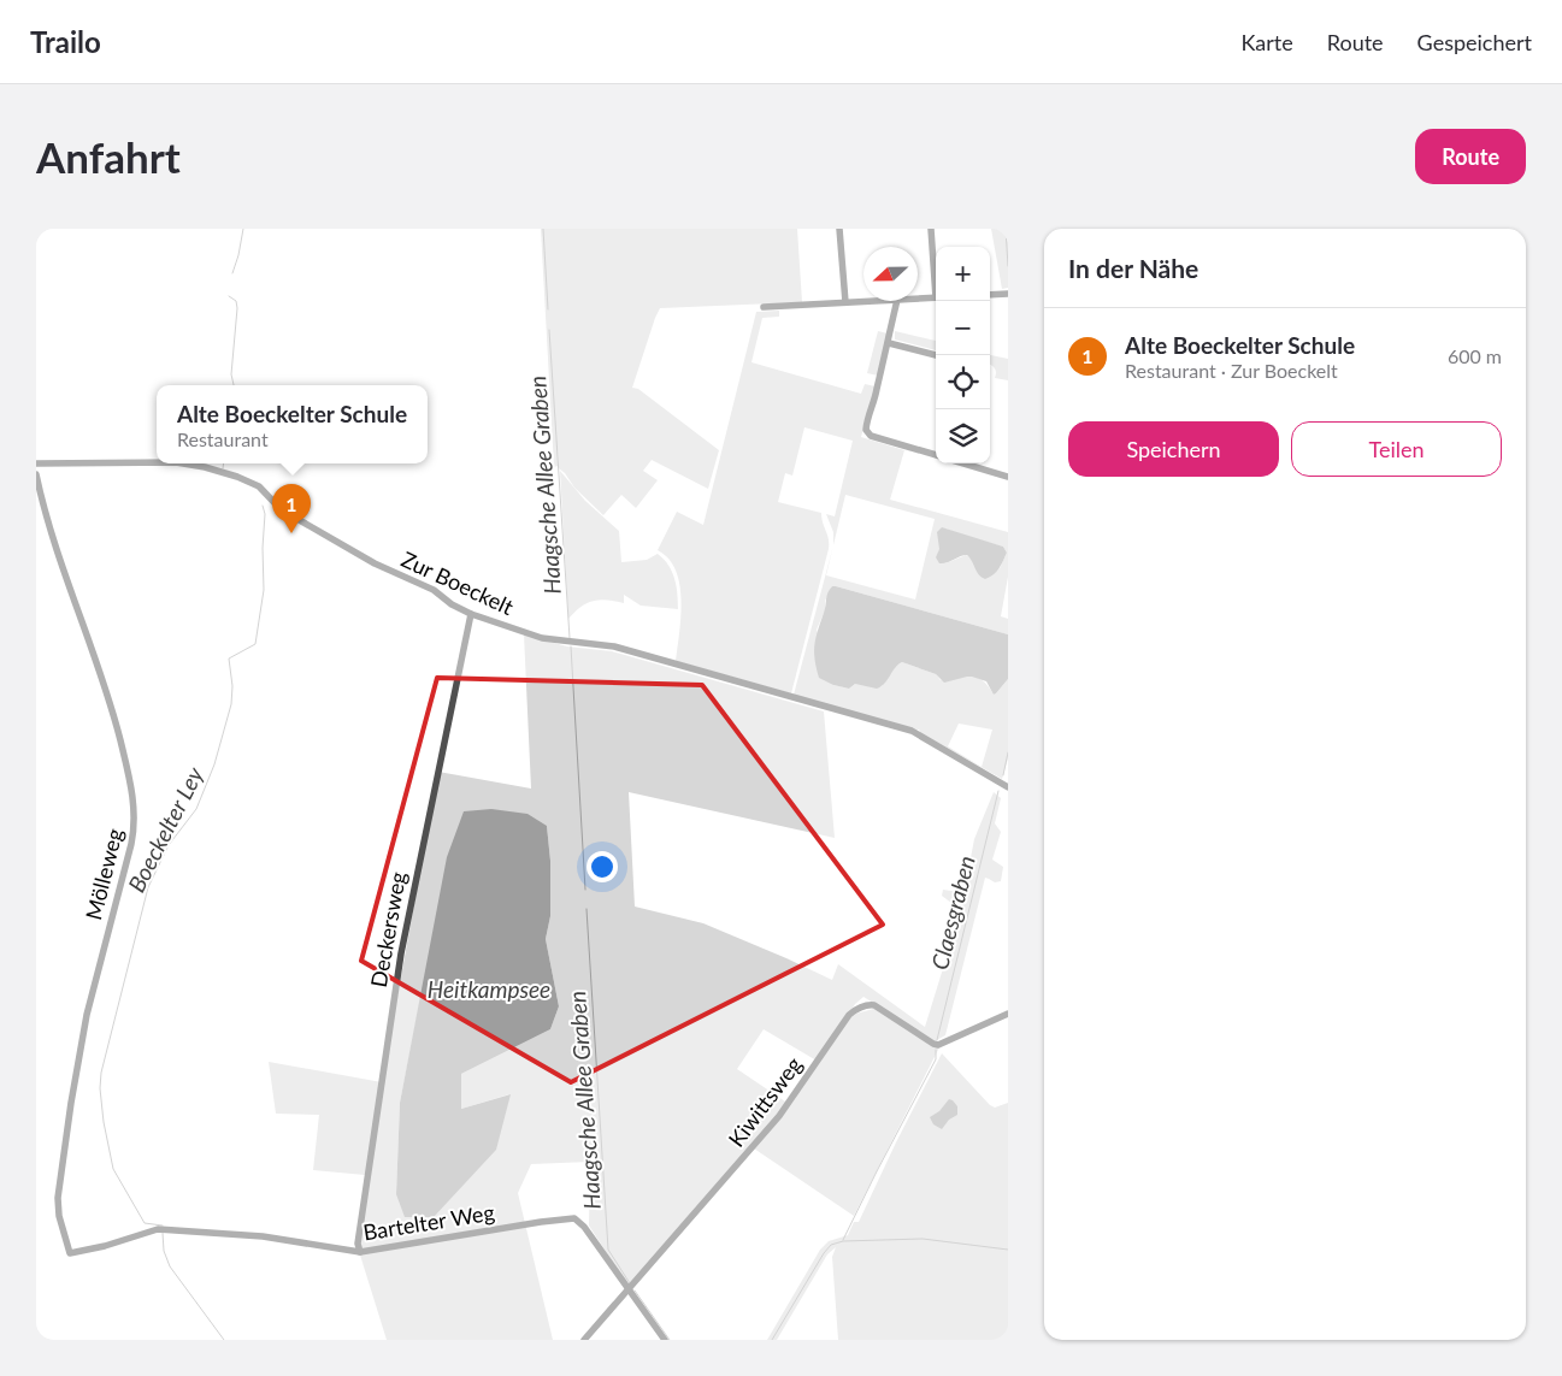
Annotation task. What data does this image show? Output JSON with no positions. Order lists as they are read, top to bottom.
{
  "streets": {
    "street": [
      "Zur Boeckelt",
      "Mölleweg",
      "Deckersweg",
      "Kiwittsweg",
      "Bartelter Weg"
    ]
  },
  "crossings": [
    ["Zur Boeckelt", "Deckersweg"],
    ["Mölleweg", "Bartelter Weg"],
    ["Deckersweg", "Bartelter Weg"],
    ["Kiwittsweg", "Bartelter Weg"]
  ],
  "water": [
    "Haagsche Allee Graben",
    "Boeckelter Ley",
    "Claesgraben",
    "Heitkampsee"
  ],
  "north": "left",
  "page": {
    "header": "Trailo",
    "nav": ["Karte", "Route", "Gespeichert"],
    "buttons": [
      "Route",
      ["Speichern", "Teilen"]
    ],
    "title": "Anfahrt",
    "heading": "In der Nähe",
    "map_buttons": ["+", "−"],
    "list": [
      {
        "mark": "1",
        "name": "Alte Boeckelter Schule",
        "note": "Restaurant · Zur Boeckelt",
        "value": "600 m"
      }
    ],
    "popup": ["Alte Boeckelter Schule", "Restaurant"],
    "pins": "1"
  }
}
